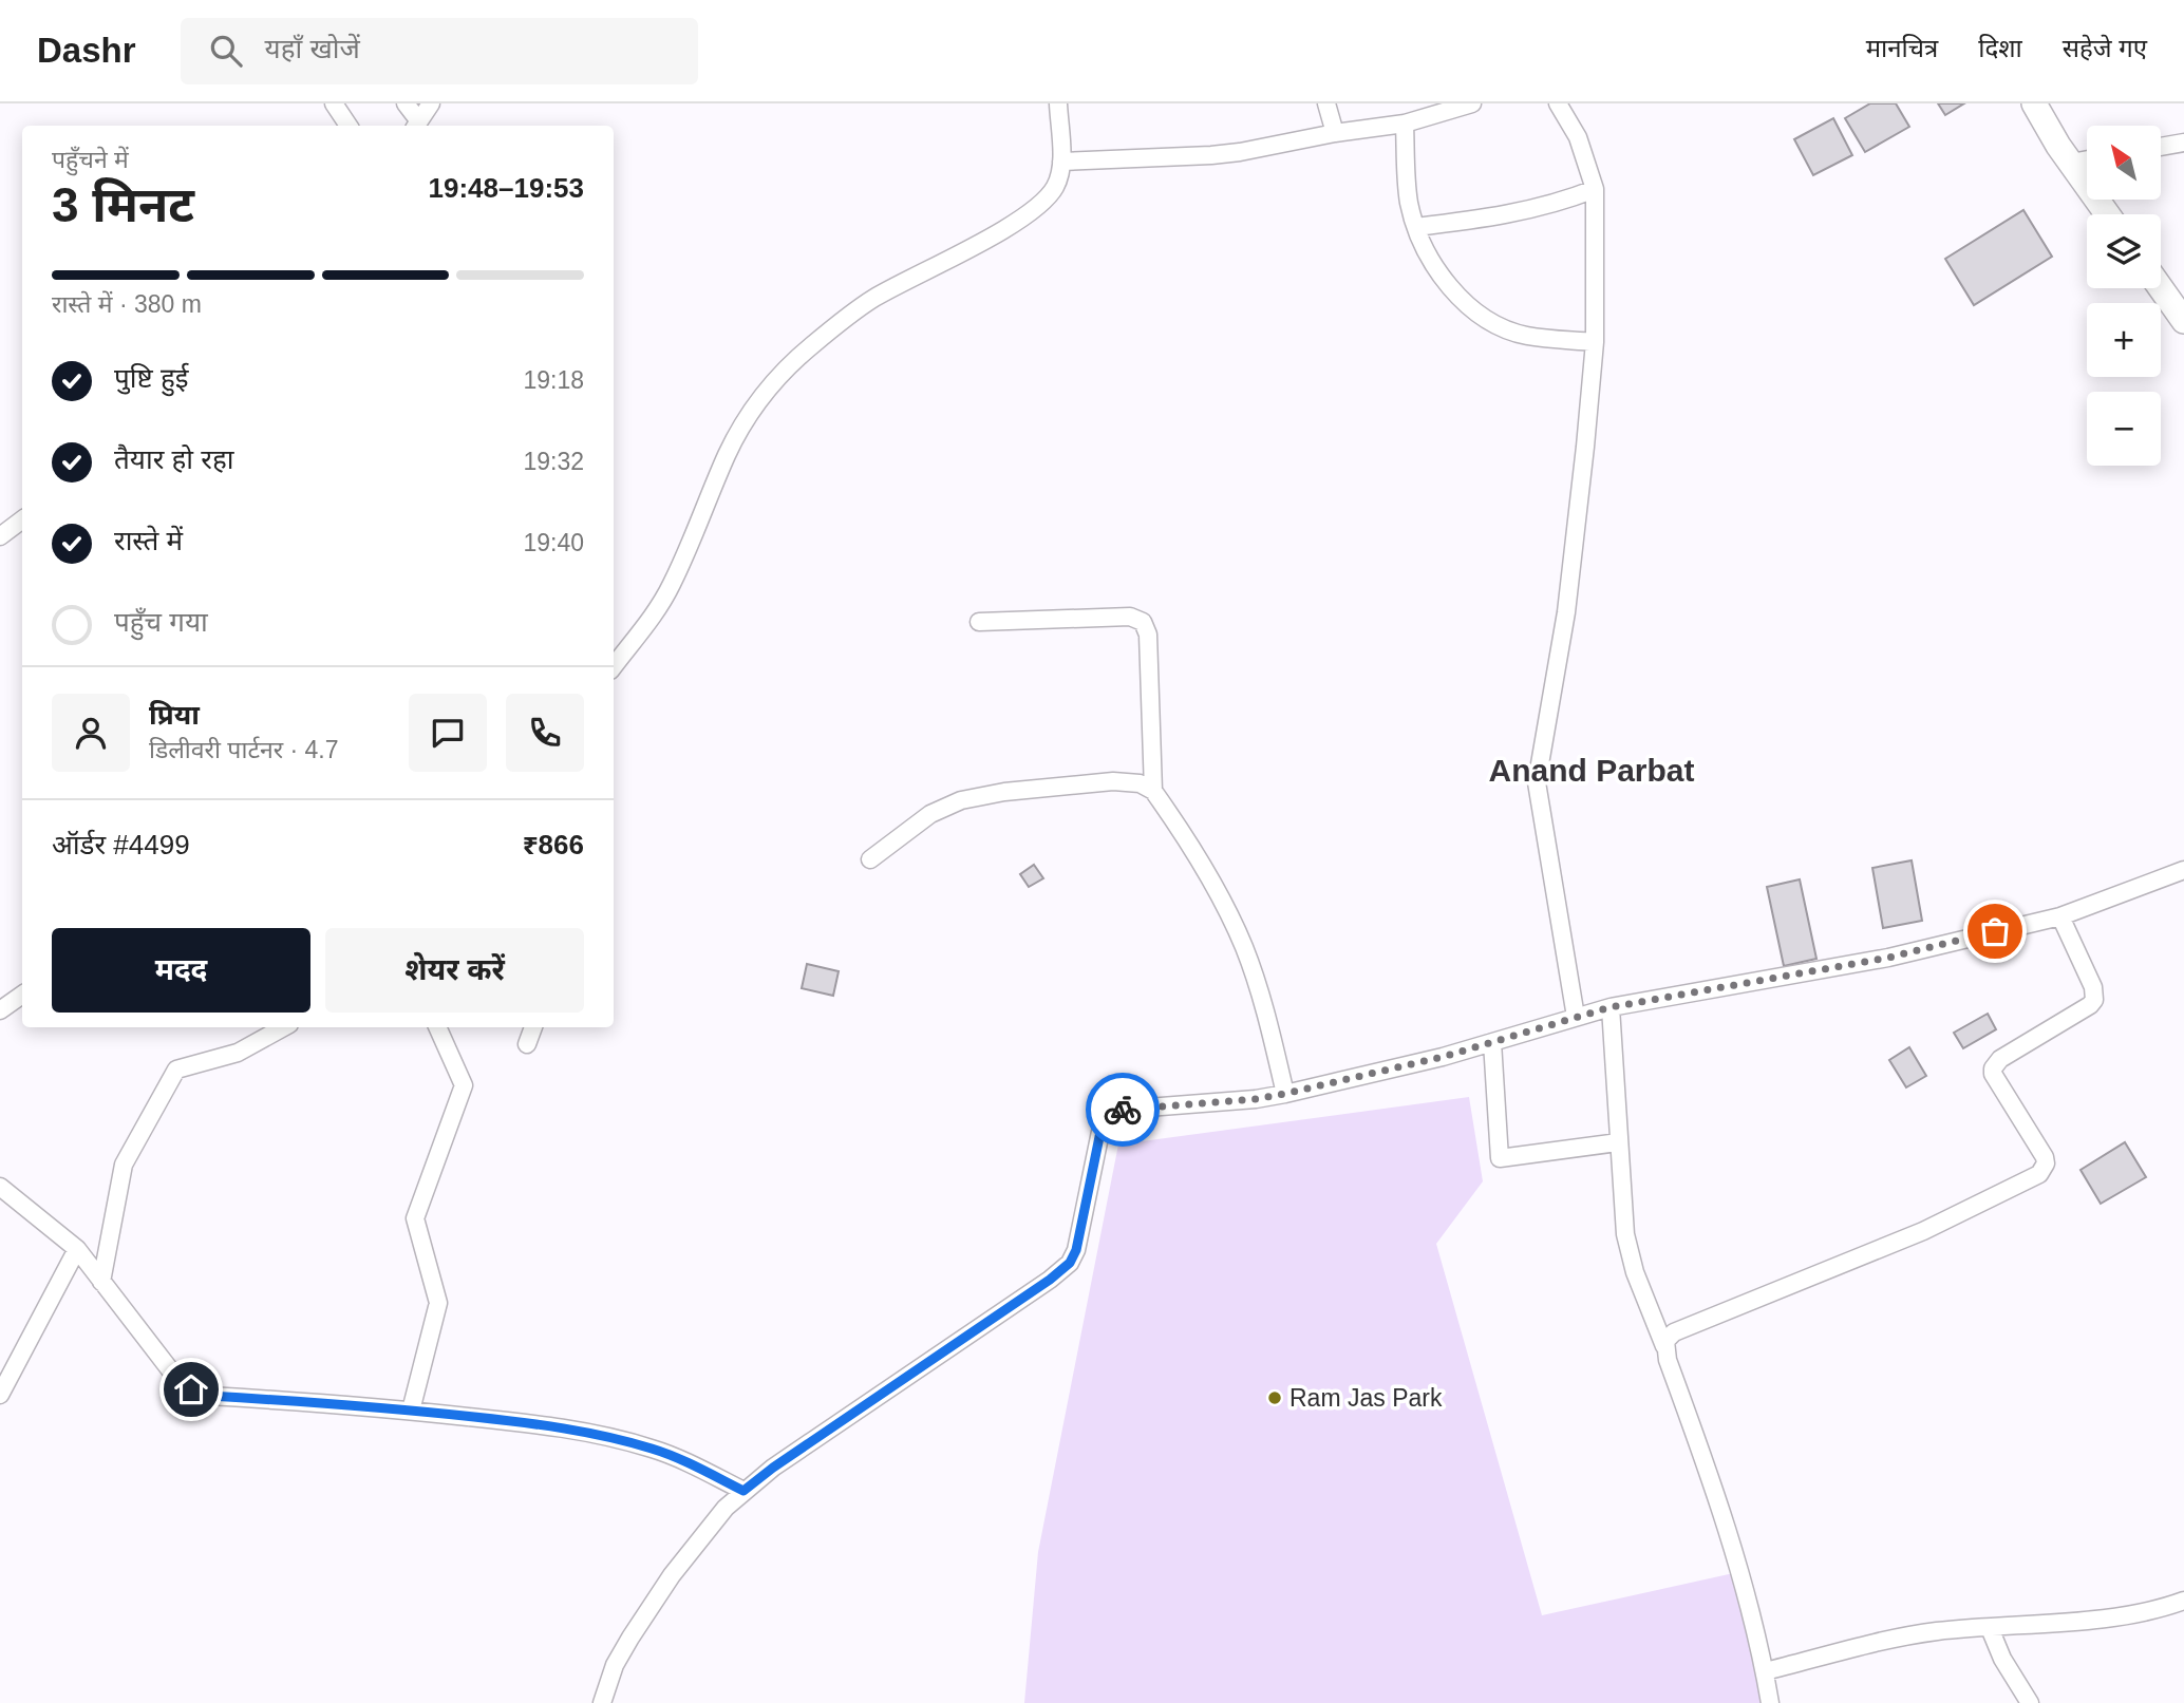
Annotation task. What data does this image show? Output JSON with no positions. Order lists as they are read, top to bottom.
{
  "districts": ["Anand Parbat"],
  "places": ["Ram Jas Park"],
  "north": "top left",
  "page": {
    "header": "Dashr",
    "search": "यहाँ खोजें",
    "nav": ["मानचित्र", "दिशा", "सहेजे गए"],
    "map_buttons": ["+", "−"],
    "heading": ["3 मिनट", "पहुँचने में", "19:48–19:53"],
    "panel": [
      "प्रिया",
      "डिलीवरी पार्टनर · 4.7",
      "ऑर्डर #4499",
      "₹866"
    ],
    "bar": "रास्ते में · 380 m",
    "list": [
      ["पुष्टि हुई", "19:18"],
      ["तैयार हो रहा", "19:32"],
      ["रास्ते में", "19:40"],
      "पहुँच गया"
    ],
    "buttons": ["मदद", "शेयर करें"]
  }
}
